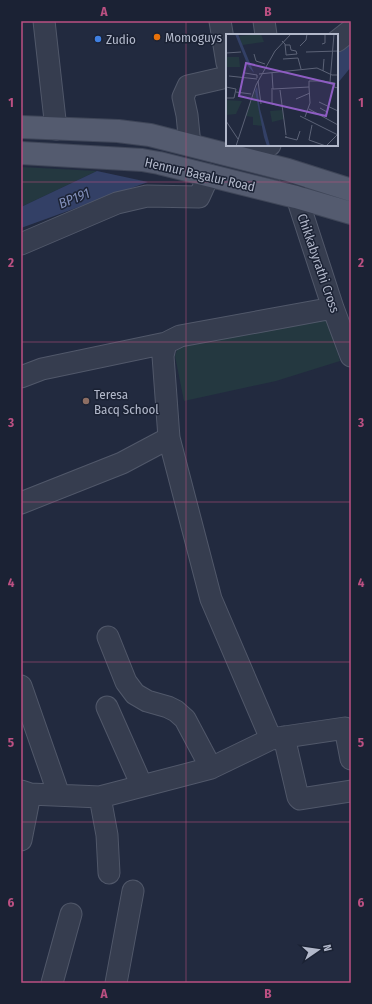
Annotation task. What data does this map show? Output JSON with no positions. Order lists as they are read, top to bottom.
{
  "streets": {
    "main road": ["Hennur Bagalur Road"],
    "street": ["Chikkabyrathi Cross"]
  },
  "crossings": [
    ["Hennur Bagalur Road", "Chikkabyrathi Cross"]
  ],
  "water": ["BP191"],
  "places": ["Momoguys", "Zudio", "Teresa Bacq School"],
  "north": "right",
  "grid": {
    "columns": ["A", "B"],
    "rows": [
      "1",
      "2",
      "3",
      "4",
      "5",
      "6"
    ]
  }
}
